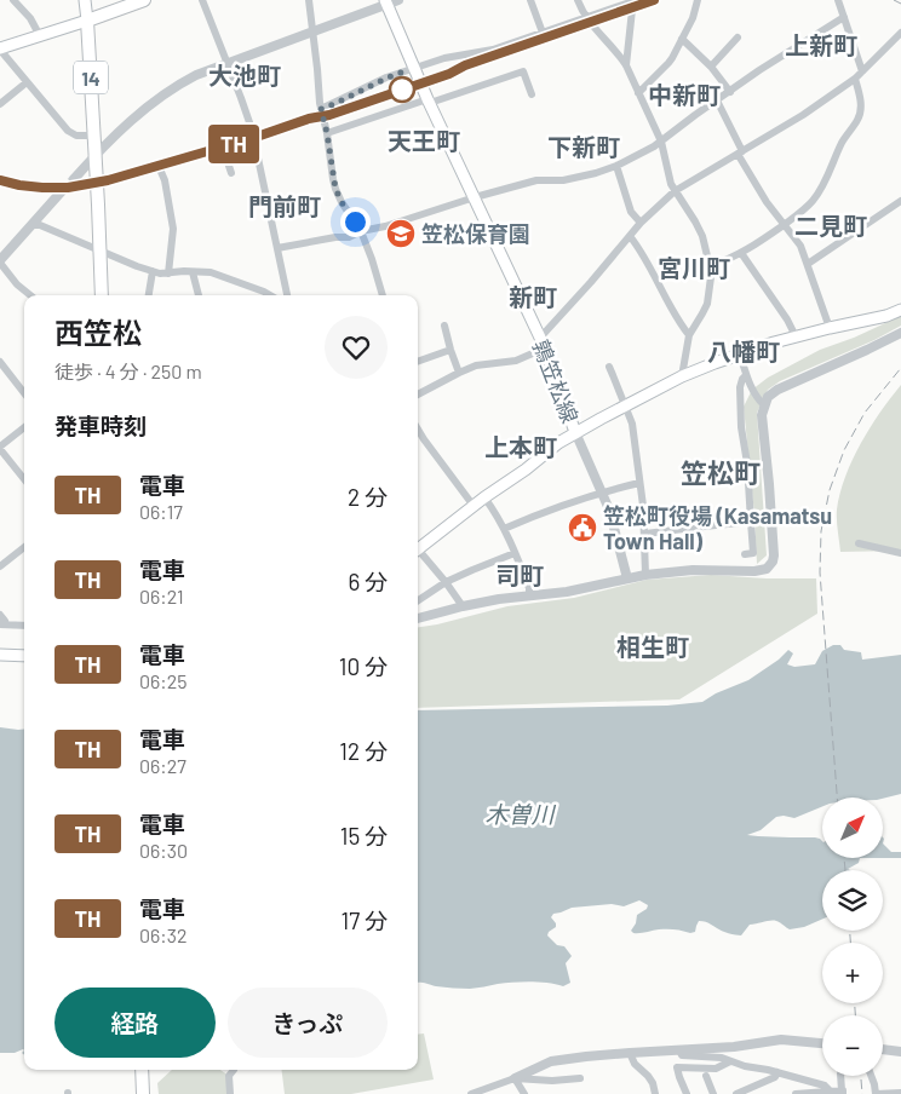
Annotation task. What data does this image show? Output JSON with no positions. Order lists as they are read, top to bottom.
{
  "streets": {
    "main road": ["14", "鶉笠松線"]
  },
  "districts": [
    "上新町",
    "大池町",
    "中新町",
    "天王町",
    "下新町",
    "門前町",
    "二見町",
    "宮川町",
    "新町",
    "八幡町",
    "上本町",
    "笠松町",
    "司町",
    "相生町"
  ],
  "water": ["木曽川"],
  "places": {
    "school or university": ["笠松保育園"],
    "public building": ["笠松町役場 (Kasamatsu Town Hall)"]
  },
  "north": "top right",
  "page": {
    "on_map": "TH",
    "heading": [
      ["西笠松", "徒歩 · 4 分 · 250 m"],
      "発車時刻"
    ],
    "list": [
      {
        "mark": "TH",
        "name": "電車",
        "note": "06:17",
        "value": "2 分"
      },
      {
        "mark": "TH",
        "name": "電車",
        "note": "06:21",
        "value": "6 分"
      },
      {
        "mark": "TH",
        "name": "電車",
        "note": "06:25",
        "value": "10 分"
      },
      {
        "mark": "TH",
        "name": "電車",
        "note": "06:27",
        "value": "12 分"
      },
      {
        "mark": "TH",
        "name": "電車",
        "note": "06:30",
        "value": "15 分"
      },
      {
        "mark": "TH",
        "name": "電車",
        "note": "06:32",
        "value": "17 分"
      }
    ],
    "map_buttons": ["+", "−"],
    "buttons": ["経路", "きっぷ"]
  }
}
